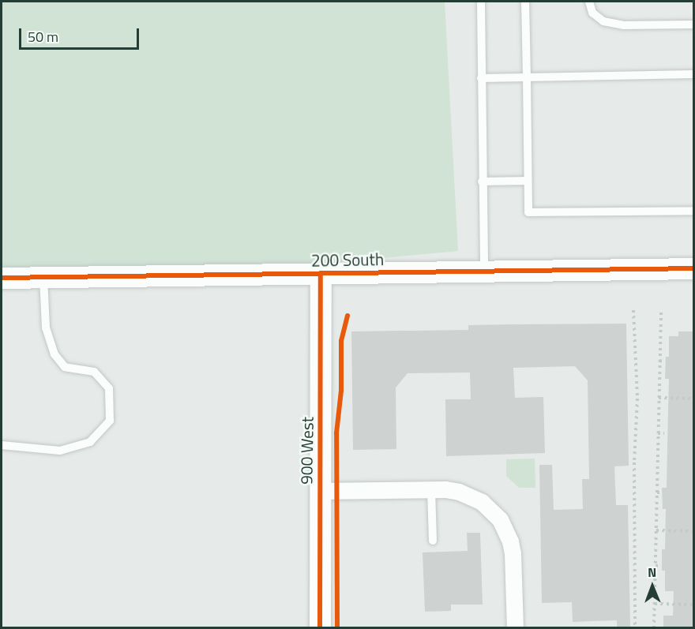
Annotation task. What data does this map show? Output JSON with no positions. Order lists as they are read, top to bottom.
{
  "streets": {
    "street": ["200 South", "900 West"]
  },
  "crossings": [
    ["200 South", "900 West"]
  ],
  "scale_bar": "50 m",
  "north": "top"
}
